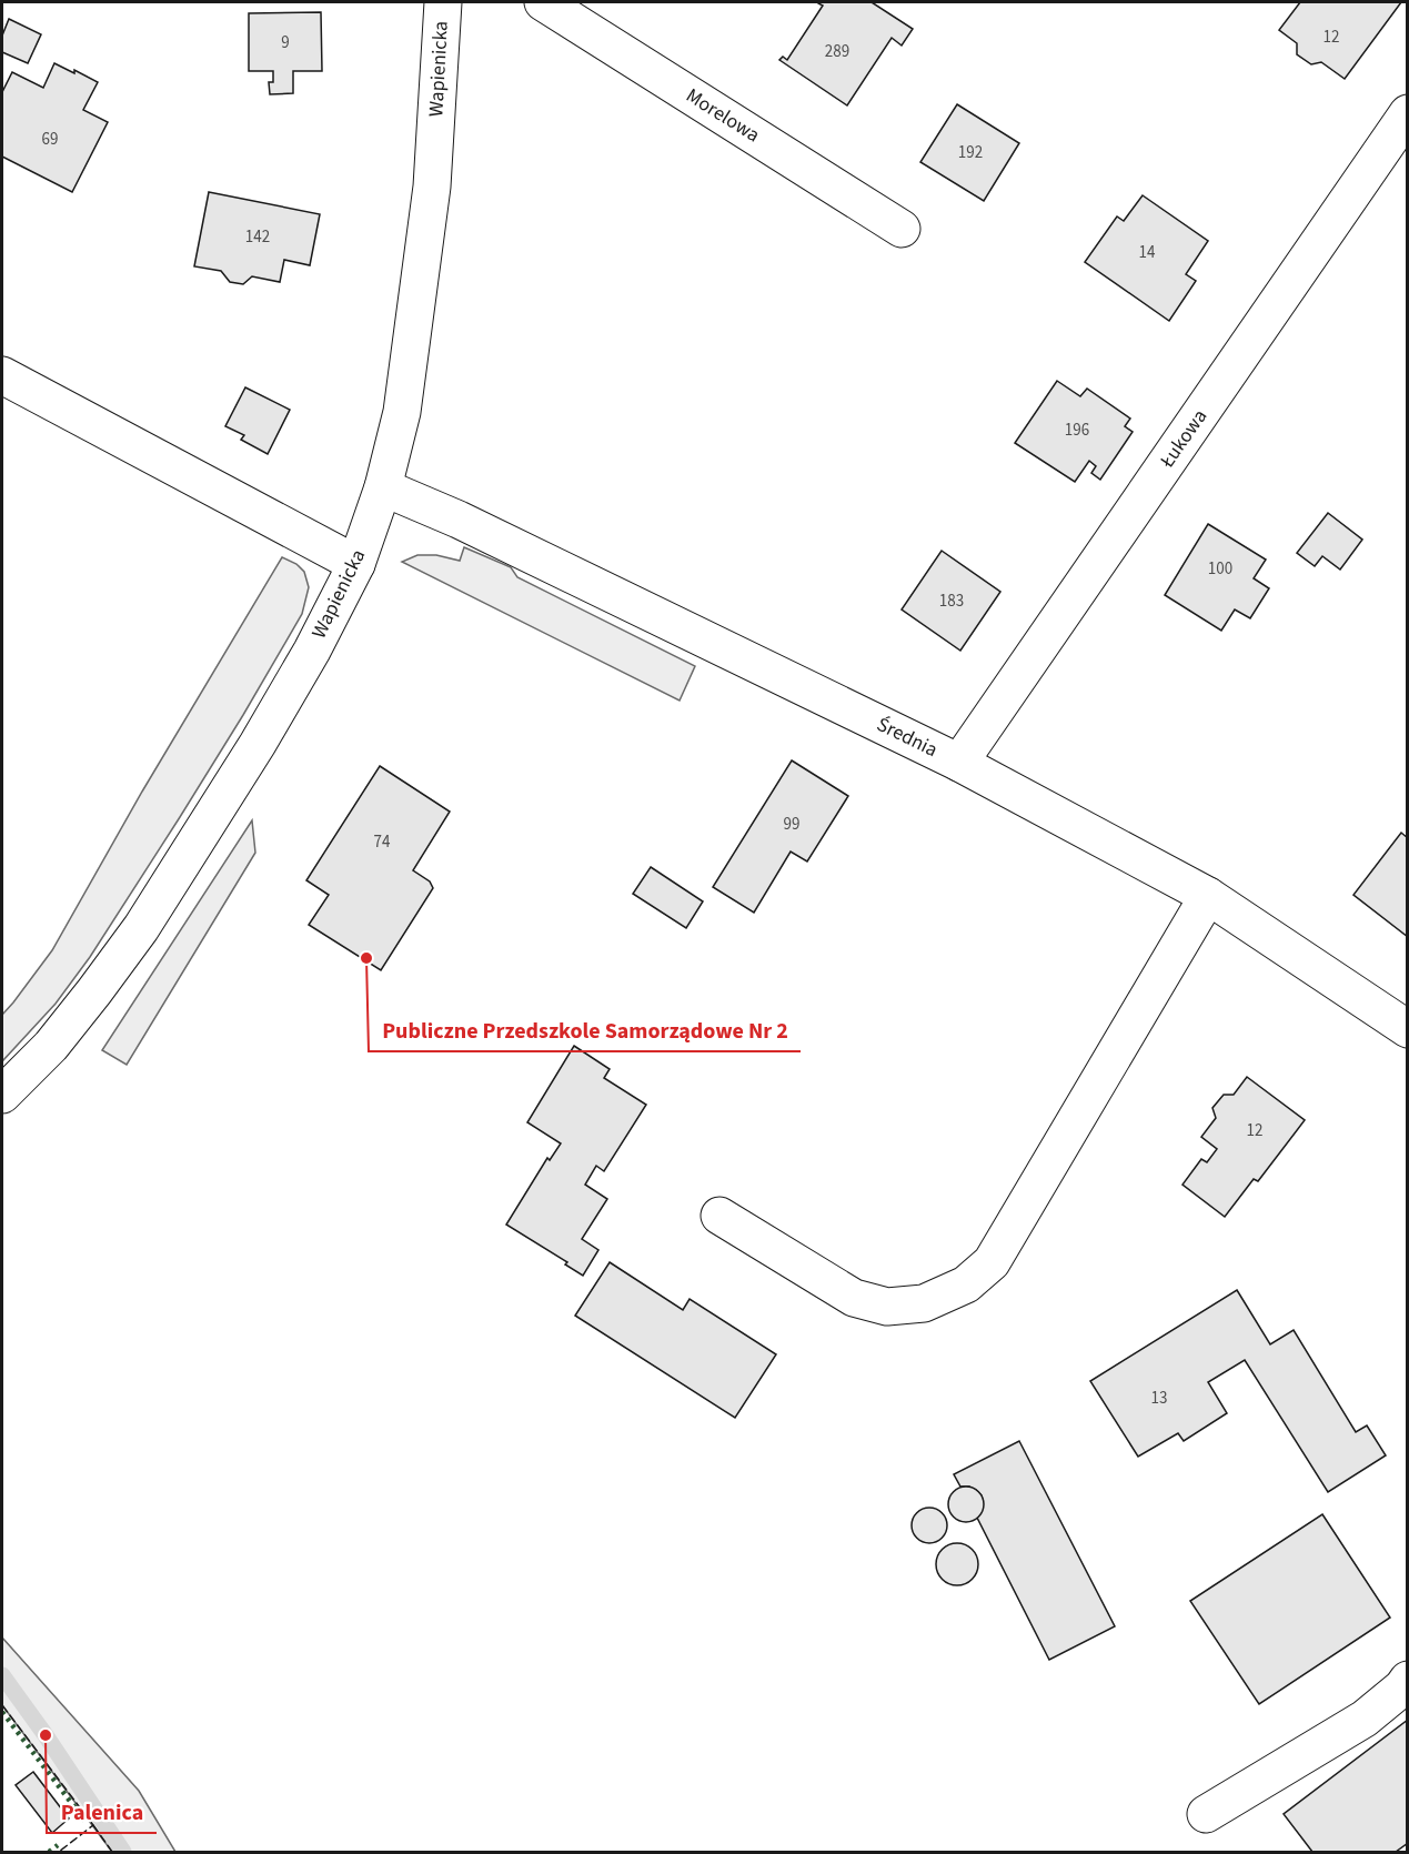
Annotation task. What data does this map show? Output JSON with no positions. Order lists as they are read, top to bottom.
{
  "streets": {
    "street": [
      "Wapienicka",
      "Morelowa",
      "Łukowa",
      "Średnia"
    ]
  },
  "crossings": [
    ["Wapienicka", "Średnia"],
    ["Łukowa", "Średnia"]
  ],
  "places": ["Publiczne Przedszkole Samorządowe Nr 2", "Palenica"],
  "house_numbers": [
    "12",
    "9",
    "289",
    "69",
    "192",
    "142",
    "14",
    "196",
    "100",
    "183",
    "99",
    "74",
    "12",
    "13"
  ]
}
